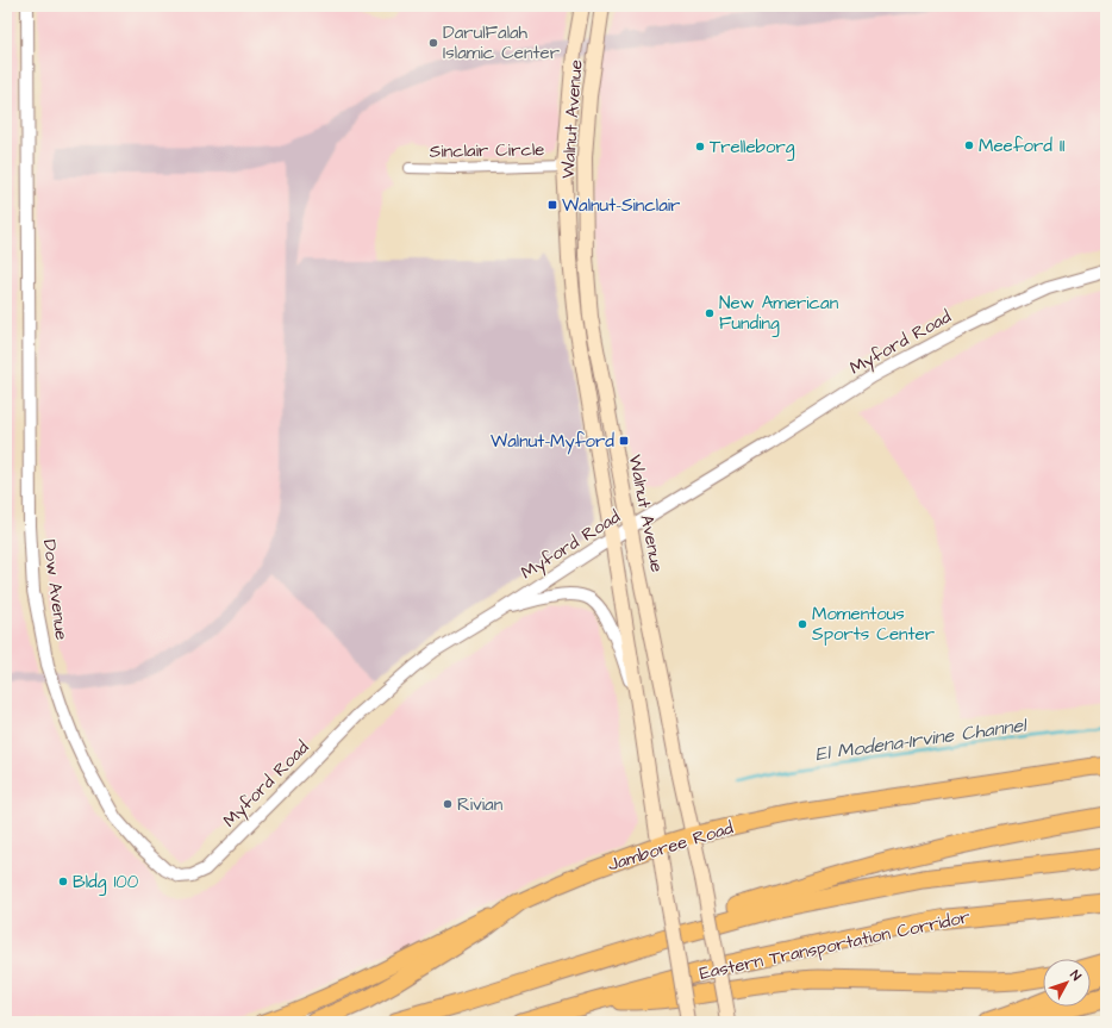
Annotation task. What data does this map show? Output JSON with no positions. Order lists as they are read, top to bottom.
{
  "streets": {
    "highway": ["Jamboree Road", "Eastern Transportation Corridor"],
    "main road": ["Walnut Avenue"],
    "street": ["Sinclair Circle", "Myford Road", "Dow Avenue"]
  },
  "crossings": [
    ["Walnut Avenue", "Sinclair Circle"],
    ["Walnut Avenue", "Myford Road"],
    ["Walnut Avenue", "Jamboree Road"],
    ["Myford Road", "Dow Avenue"]
  ],
  "water": ["El Modena-Irvine Channel"],
  "places": {
    "other": [
      "DarulFalah Islamic Center",
      "Meeford II",
      "Trelleborg",
      "New American Funding",
      "Momentous Sports Center",
      "Rivian",
      "Bldg 100"
    ],
    "transit": ["Walnut-Sinclair", "Walnut-Myford"]
  },
  "north": "top right"
}
